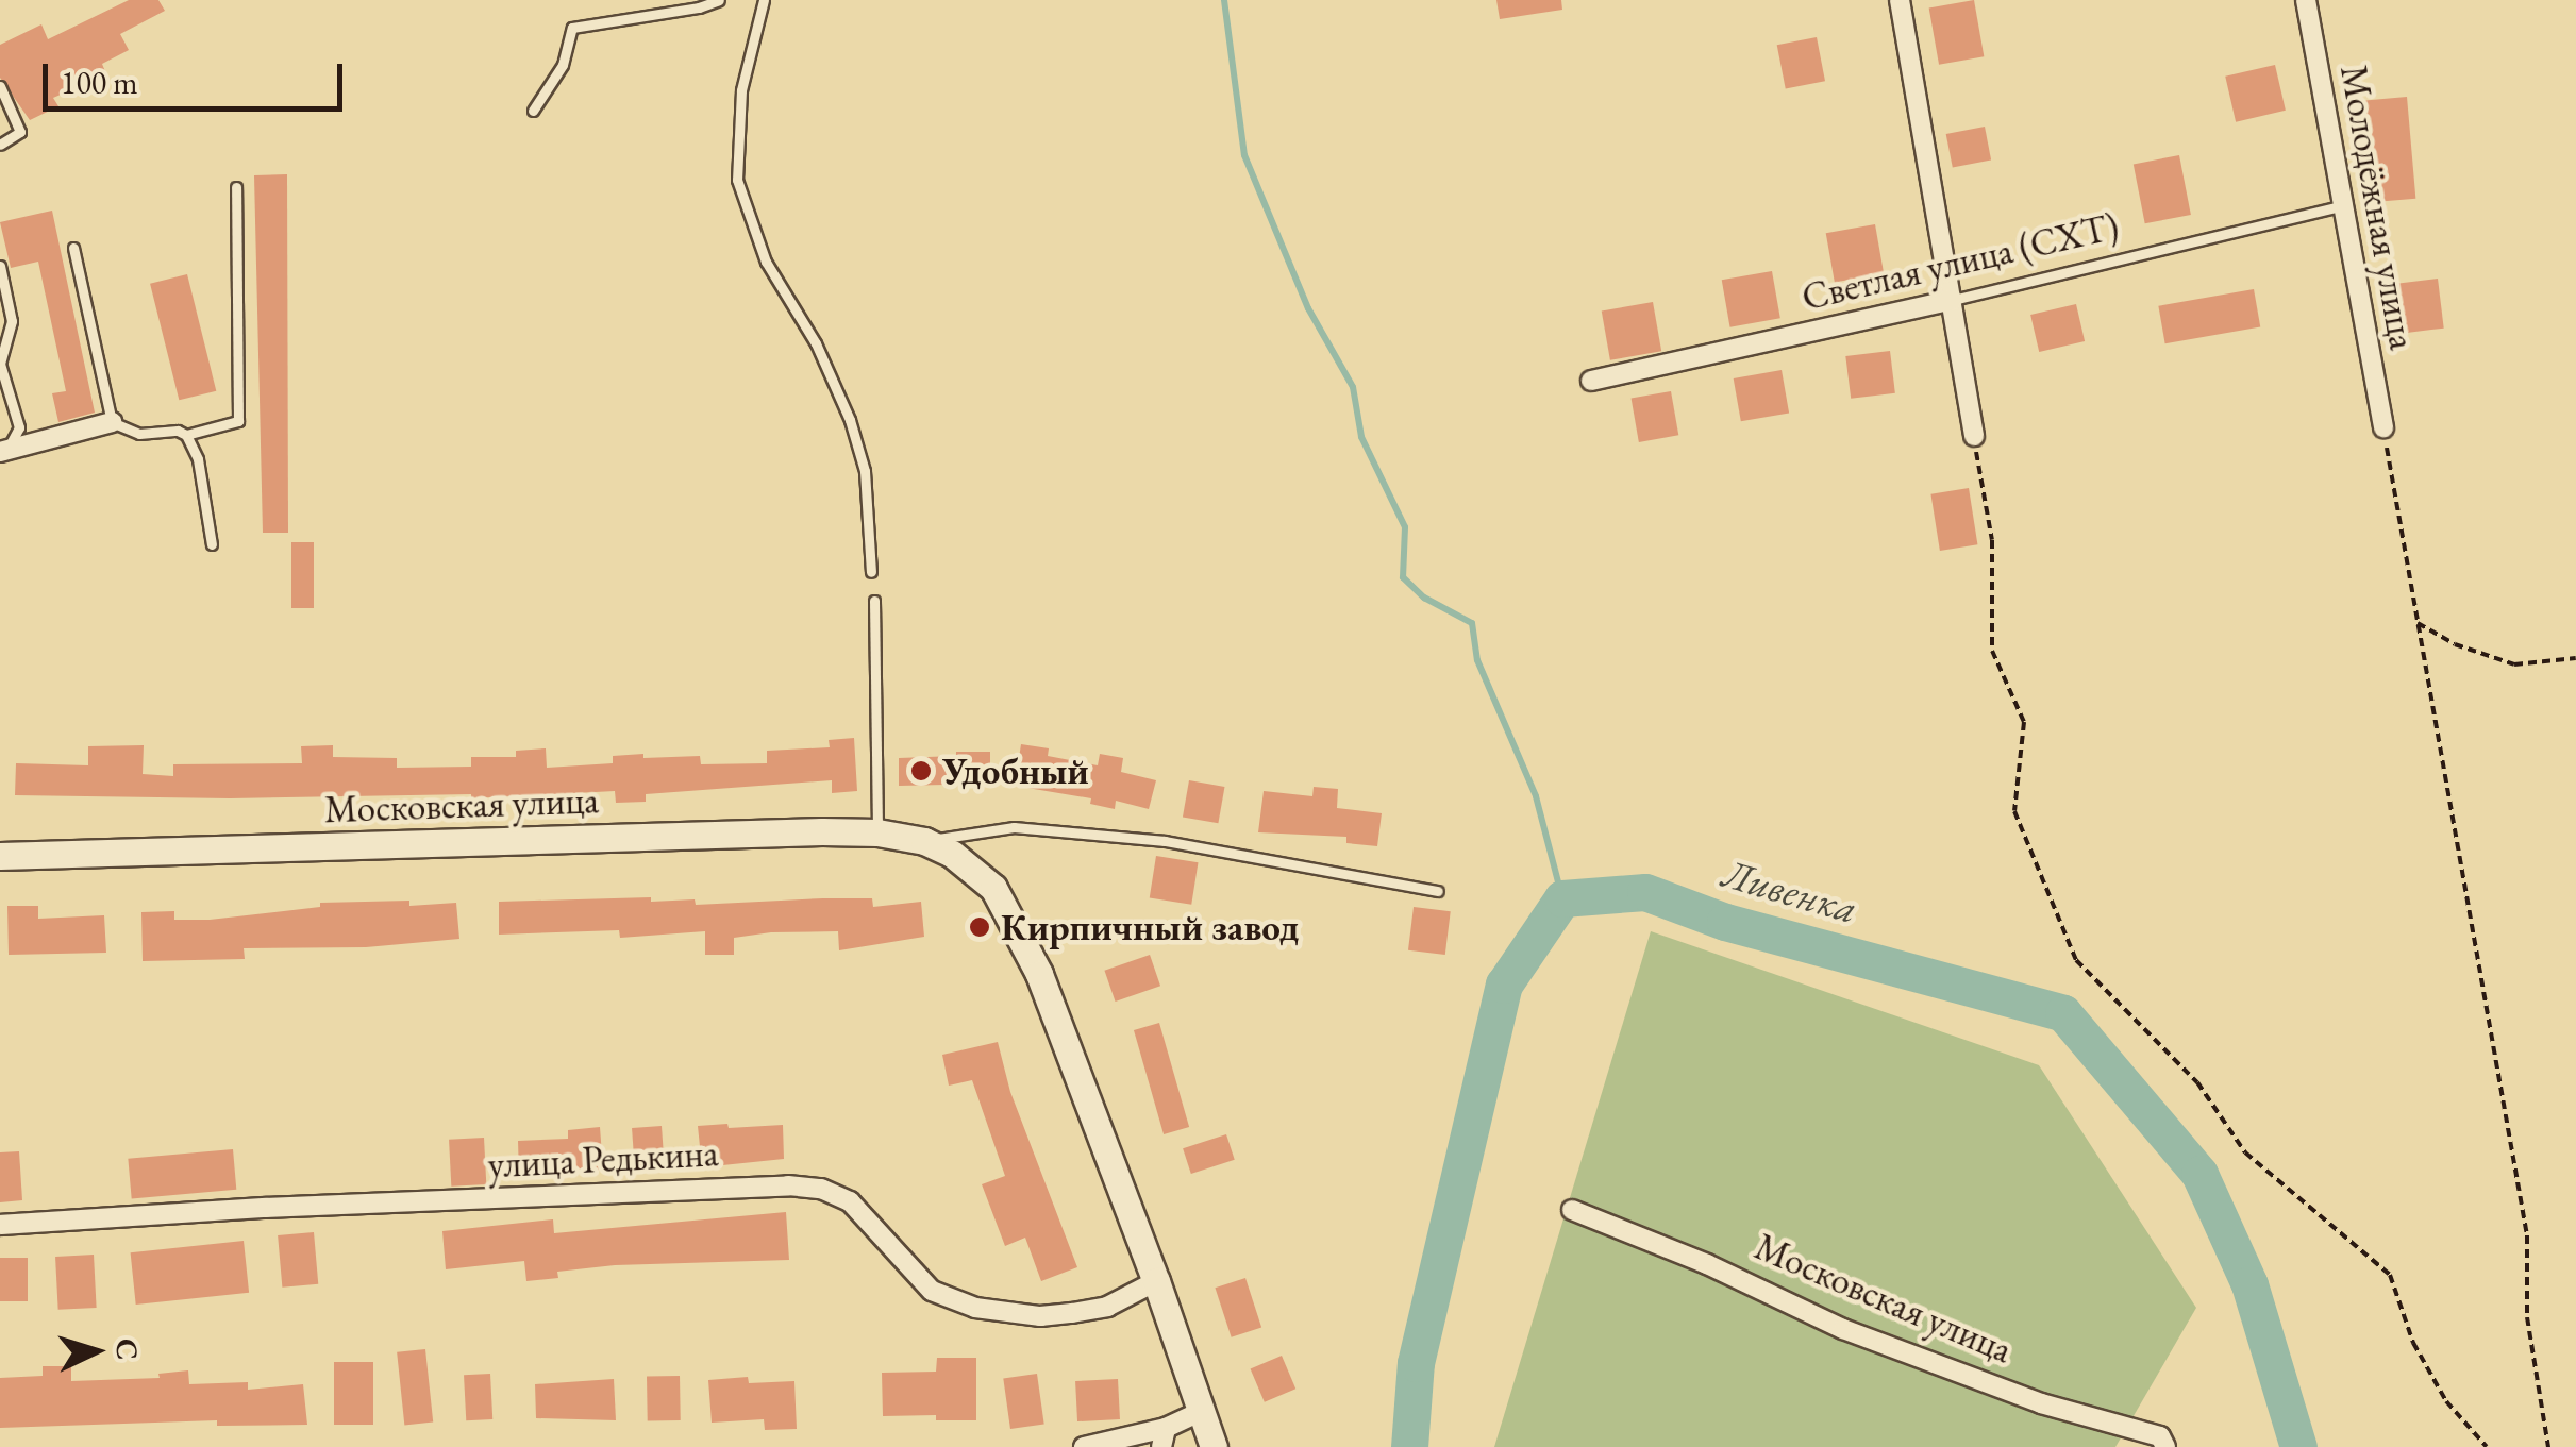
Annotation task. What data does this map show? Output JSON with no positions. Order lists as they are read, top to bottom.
{
  "streets": {
    "street": [
      "Молодёжная улица",
      "Светлая улица (СХТ)",
      "Московская улица",
      "улица Редькина"
    ]
  },
  "crossings": [
    ["Молодёжная улица", "Светлая улица (СХТ)"],
    ["Московская улица", "улица Редькина"]
  ],
  "water": ["Ливенка"],
  "places": ["Удобный", "Кирпичный завод"],
  "scale_bar": "100 m",
  "north": "right"
}
